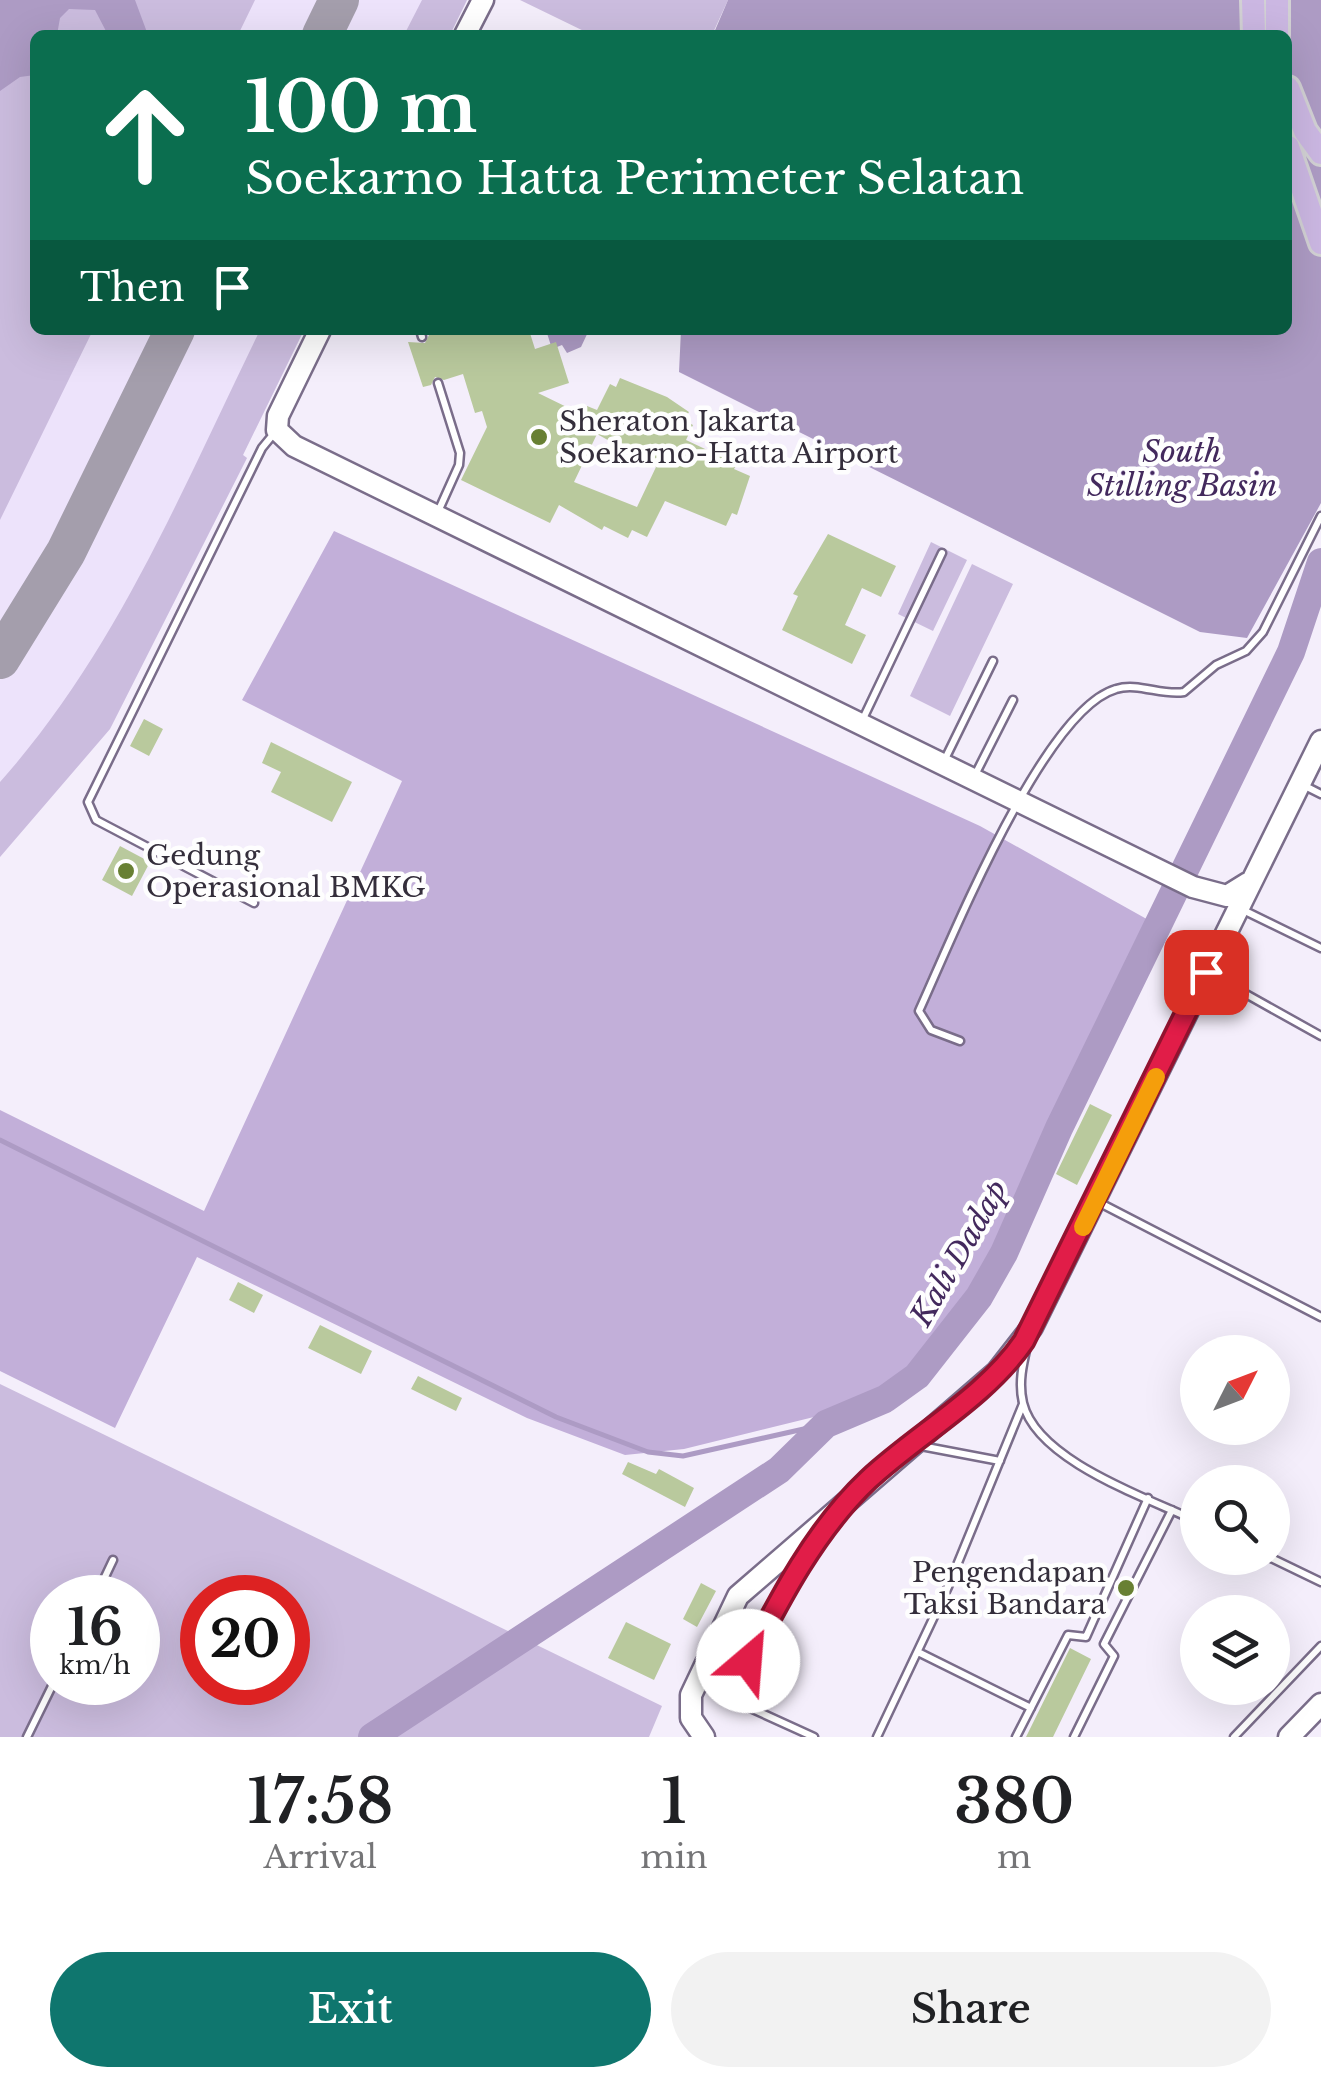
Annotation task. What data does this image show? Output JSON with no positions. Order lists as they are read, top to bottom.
{
  "water": ["South Stilling Basin", "Kali Dadap"],
  "places": ["Sheraton Jakarta Soekarno-Hatta Airport", "Gedung Operasional BMKG", "Pengendapan Taksi Bandara"],
  "north": "top right",
  "page": {
    "turn": ["100 m", "Soekarno Hatta Perimeter Selatan"],
    "then": "Then",
    "speed": "16 km/h",
    "limit": "20",
    "eta": [
      "17:58",
      "Arrival",
      "1",
      "min",
      "380",
      "m"
    ],
    "buttons": ["Exit", "Share"]
  }
}
